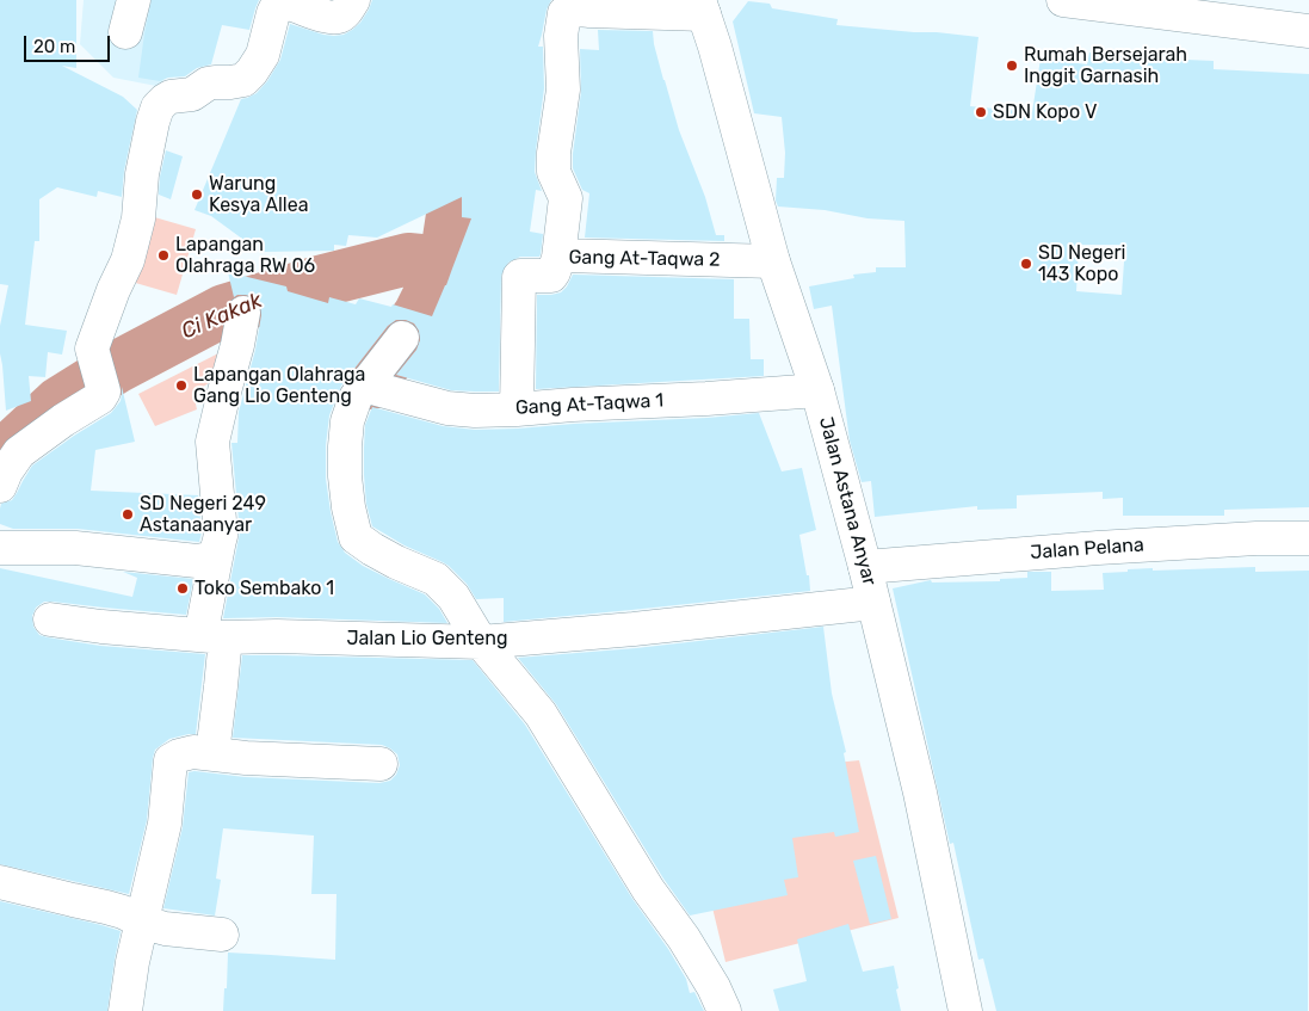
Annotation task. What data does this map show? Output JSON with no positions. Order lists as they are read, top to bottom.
{
  "streets": {
    "street": [
      "Gang At-Taqwa 2",
      "Gang At-Taqwa 1",
      "Jalan Astana Anyar",
      "Jalan Pelana",
      "Jalan Lio Genteng"
    ]
  },
  "crossings": [
    ["Gang At-Taqwa 2", "Gang At-Taqwa 1"],
    ["Gang At-Taqwa 2", "Jalan Astana Anyar"],
    ["Gang At-Taqwa 1", "Jalan Astana Anyar"],
    ["Jalan Astana Anyar", "Jalan Pelana"],
    ["Jalan Astana Anyar", "Jalan Lio Genteng"]
  ],
  "water": ["Ci Kakak"],
  "places": [
    "Rumah Bersejarah Inggit Garnasih",
    "SDN Kopo V",
    "Warung Kesya Allea",
    "Lapangan Olahraga RW 06",
    "SD Negeri 143 Kopo",
    "Lapangan Olahraga Gang Lio Genteng",
    "SD Negeri 249 Astanaanyar",
    "Toko Sembako 1"
  ],
  "scale_bar": "20 m"
}
